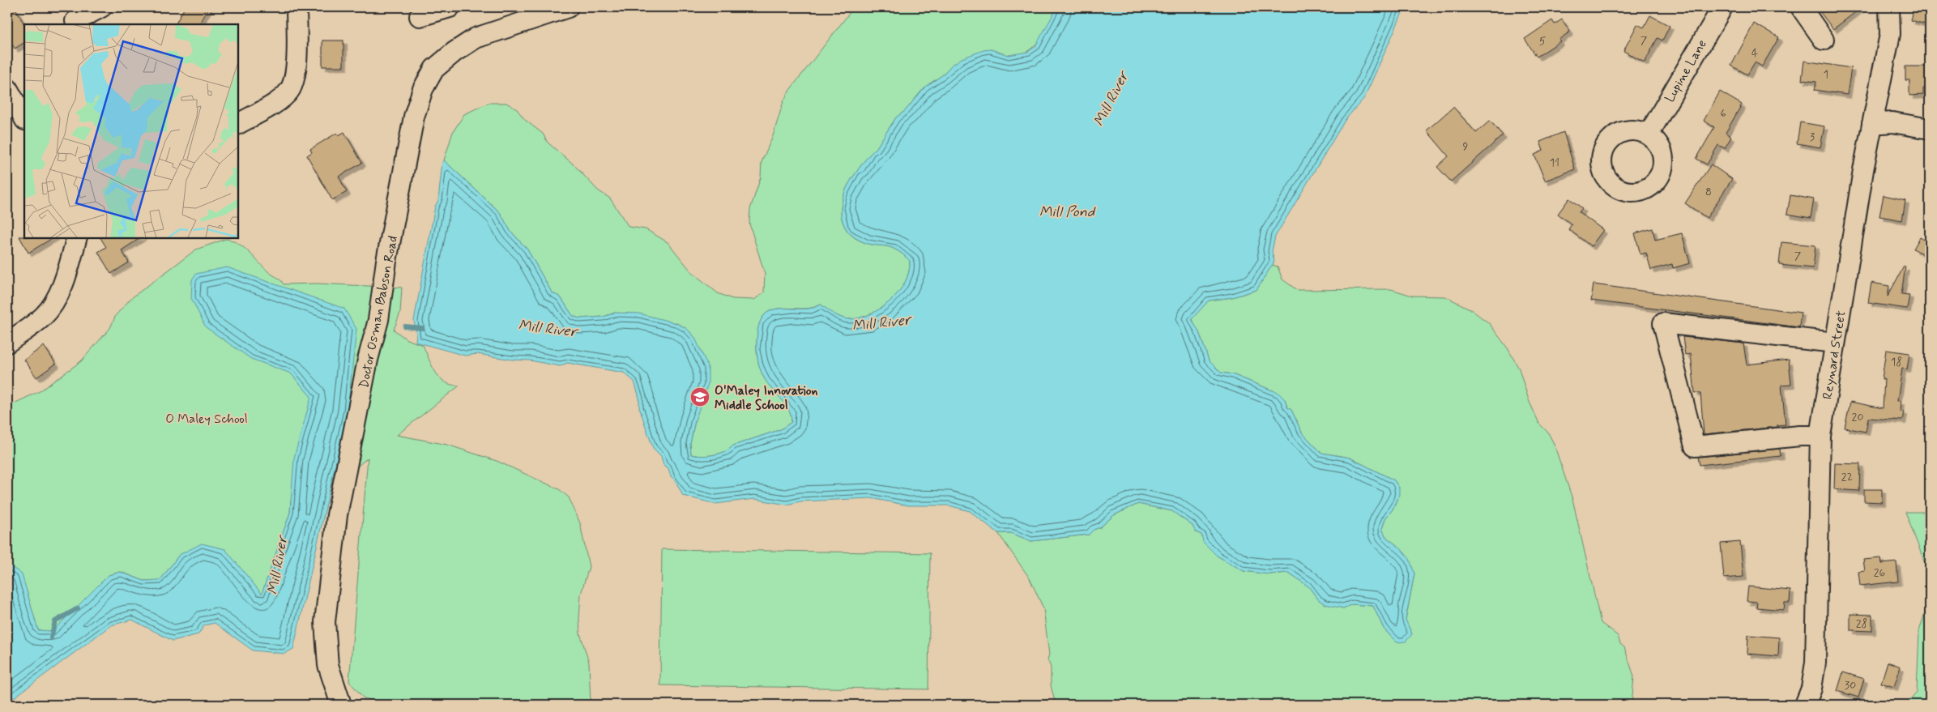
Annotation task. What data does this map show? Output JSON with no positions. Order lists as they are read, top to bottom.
{
  "streets": {
    "street": ["Lupine Lane", "Doctor Osman Babson Road", "Reynard Street"]
  },
  "water": ["Mill River", "Mill Pond"],
  "parks": ["O Maley School"],
  "places": {
    "school or university": ["O'Maley Innovation Middle School"]
  },
  "house_numbers": [
    "7",
    "5",
    "4",
    "1",
    "6",
    "3",
    "9",
    "11",
    "8",
    "7",
    "18",
    "20",
    "22",
    "26",
    "28",
    "30"
  ]
}
